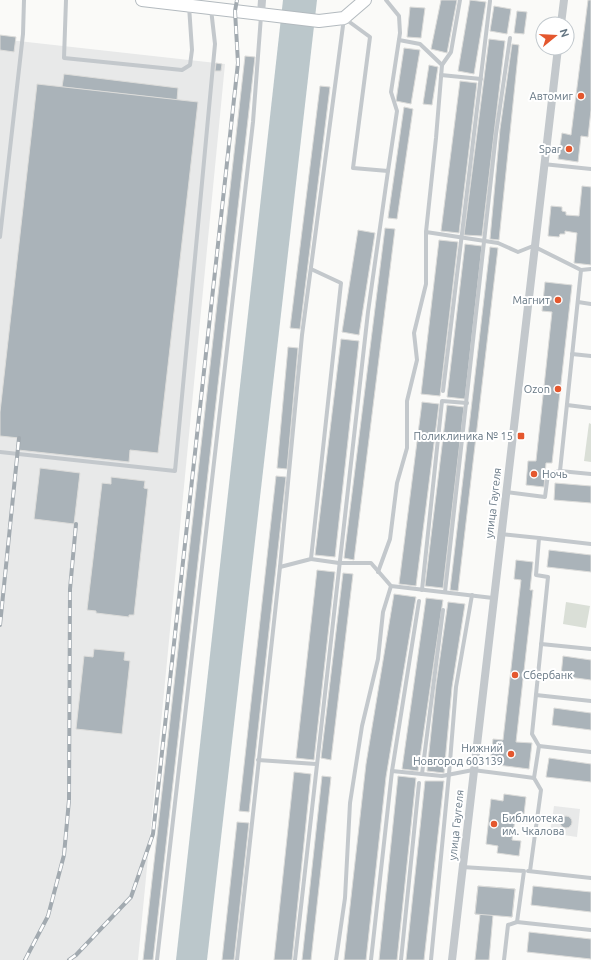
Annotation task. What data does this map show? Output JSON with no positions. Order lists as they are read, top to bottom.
{
  "streets": {
    "street": ["улица Гаугеля"]
  },
  "places": {
    "other": [
      "Автомиг",
      "Spar",
      "Магнит",
      "Ozon",
      "Ночь",
      "Сбербанк",
      "Нижний Новгород 603139",
      "Библиотека им. Чкалова"
    ],
    "transit": ["Поликлиника № 15"]
  },
  "north": "right"
}
